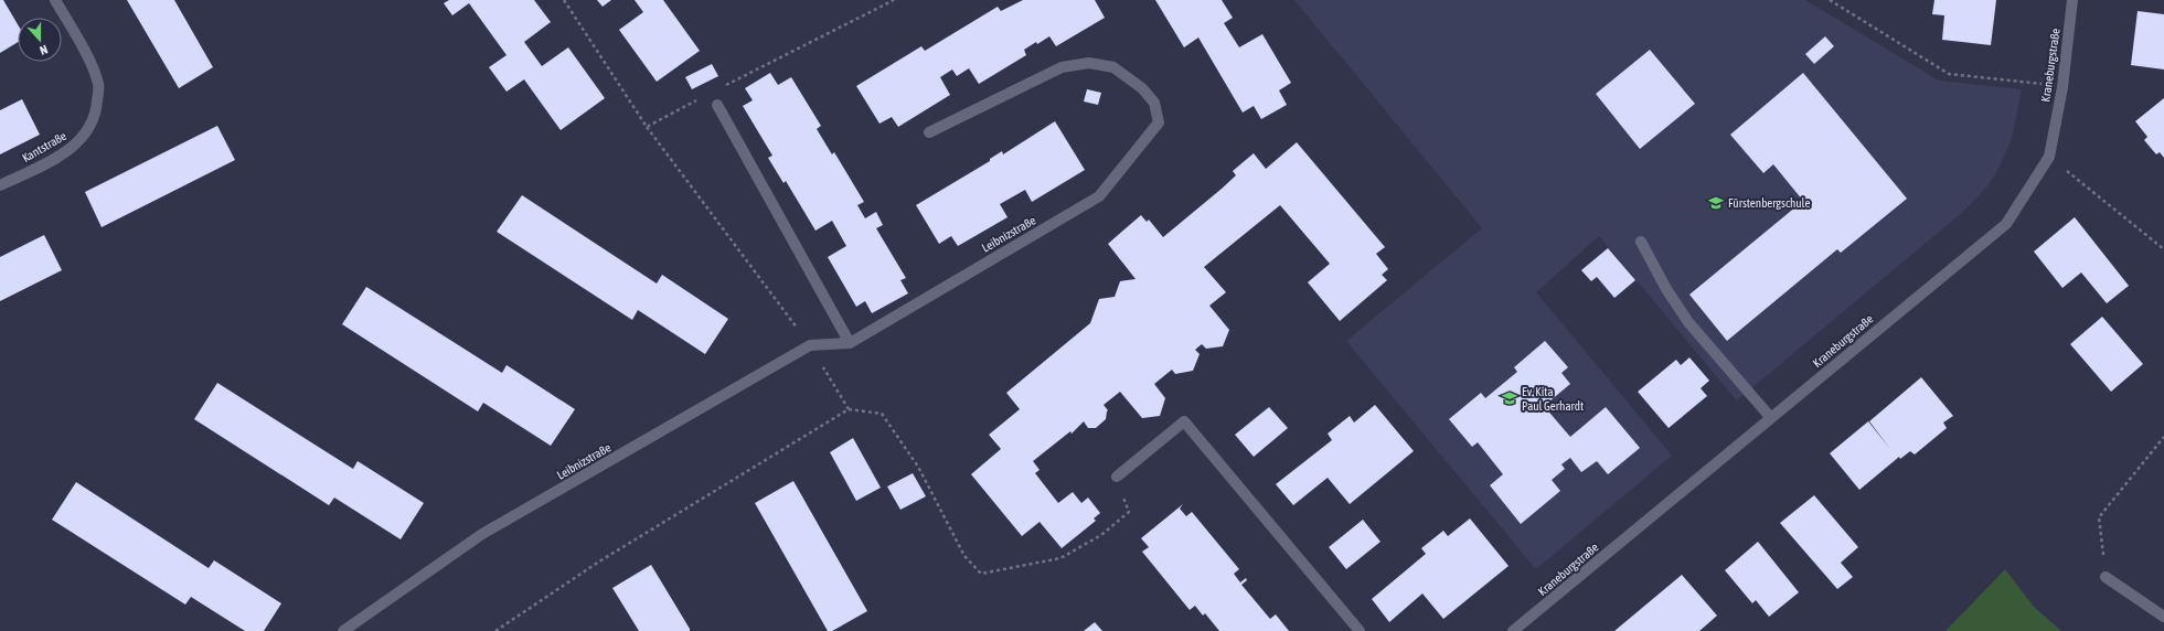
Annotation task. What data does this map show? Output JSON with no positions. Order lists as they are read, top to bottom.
{
  "streets": {
    "street": ["Kraneburgstraße", "Kantstraße", "Leibnizstraße"]
  },
  "places": {
    "school or university": ["Fürstenbergschule", "Ev. Kita Paul Gerhardt"]
  },
  "north": "bottom"
}
